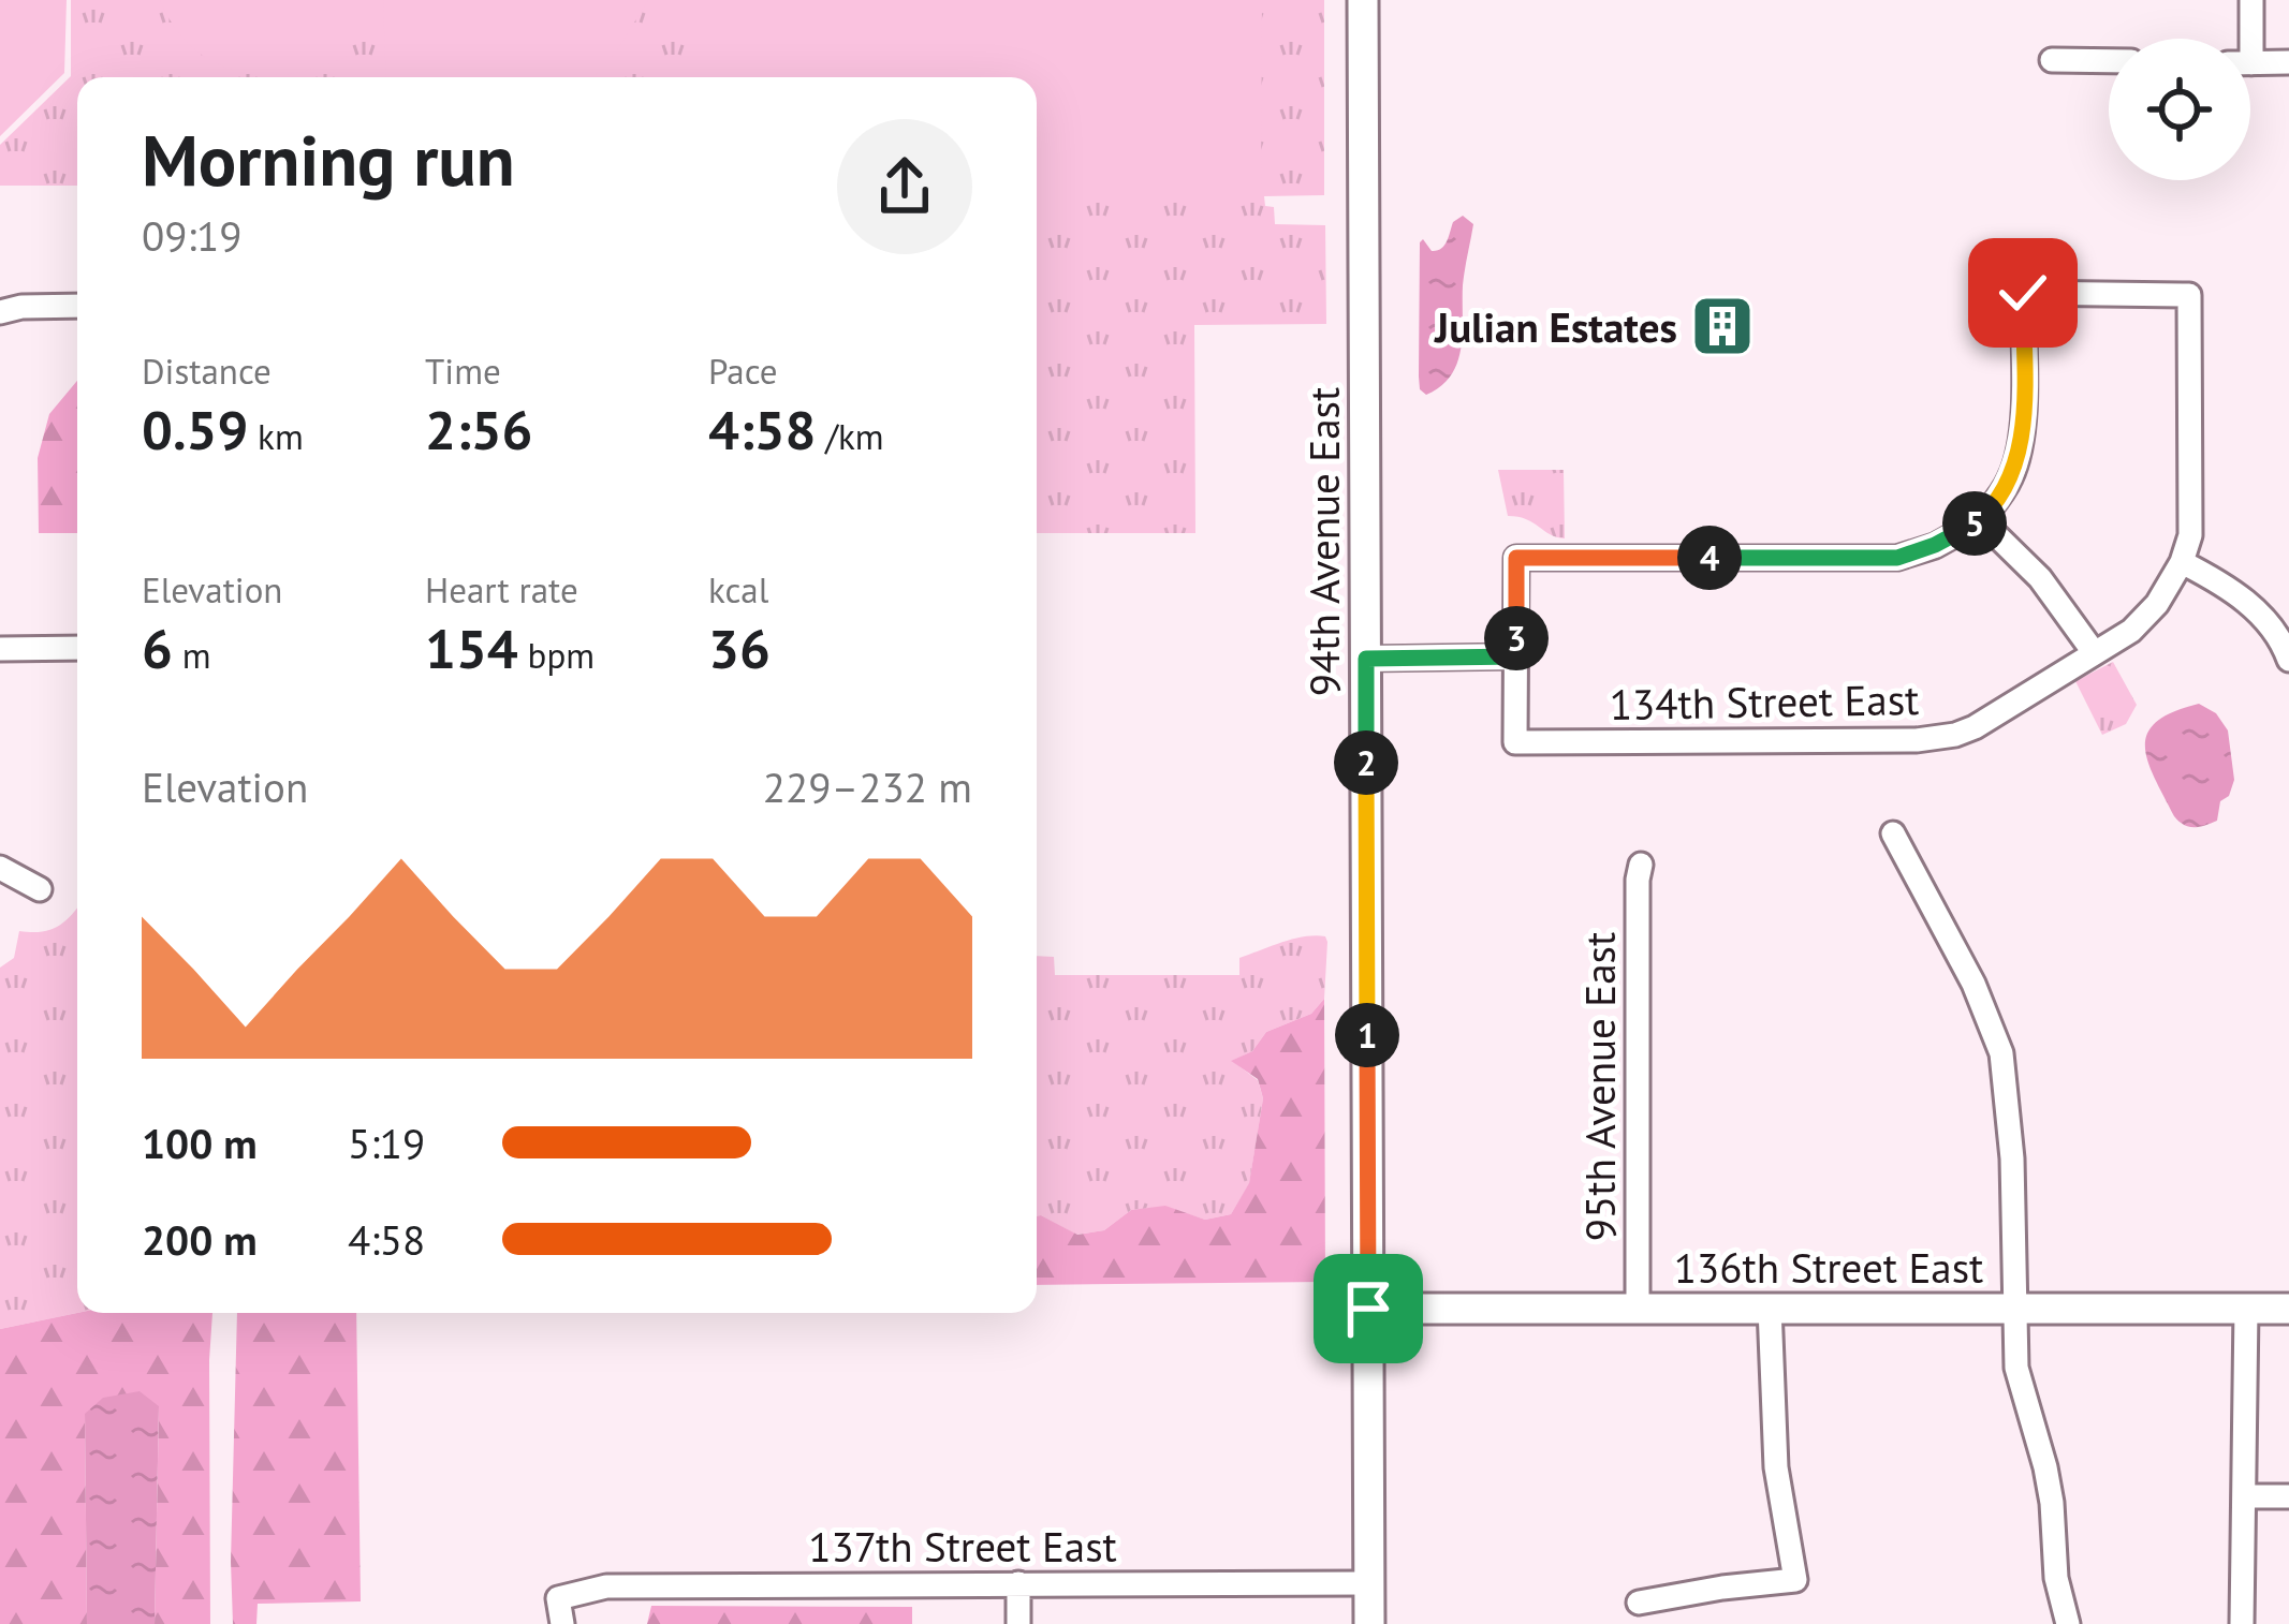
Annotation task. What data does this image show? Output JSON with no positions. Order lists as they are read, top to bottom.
{
  "streets": {
    "main road": ["94th Avenue East", "136th Street East"],
    "street": ["134th Street East", "95th Avenue East", "137th Street East"]
  },
  "crossings": [
    ["94th Avenue East", "136th Street East"],
    ["94th Avenue East", "137th Street East"],
    ["95th Avenue East", "136th Street East"]
  ],
  "places": {
    "building": ["Julian Estates"]
  },
  "page": {
    "heading": ["Morning run", "09:19"],
    "stats": [
      ["Distance", "0.59 km"],
      ["Time", "2:56"],
      ["Pace", "4:58 /km"],
      ["Elevation", "6 m"],
      ["Heart rate", "154 bpm"],
      ["kcal", "36"]
    ],
    "pins": [
      "5",
      "4",
      "3",
      "2",
      "1"
    ],
    "chart": ["Elevation", "229–232 m"],
    "list": [
      {
        "name": "100 m",
        "note": "5:19"
      },
      {
        "name": "200 m",
        "note": "4:58"
      }
    ]
  }
}
